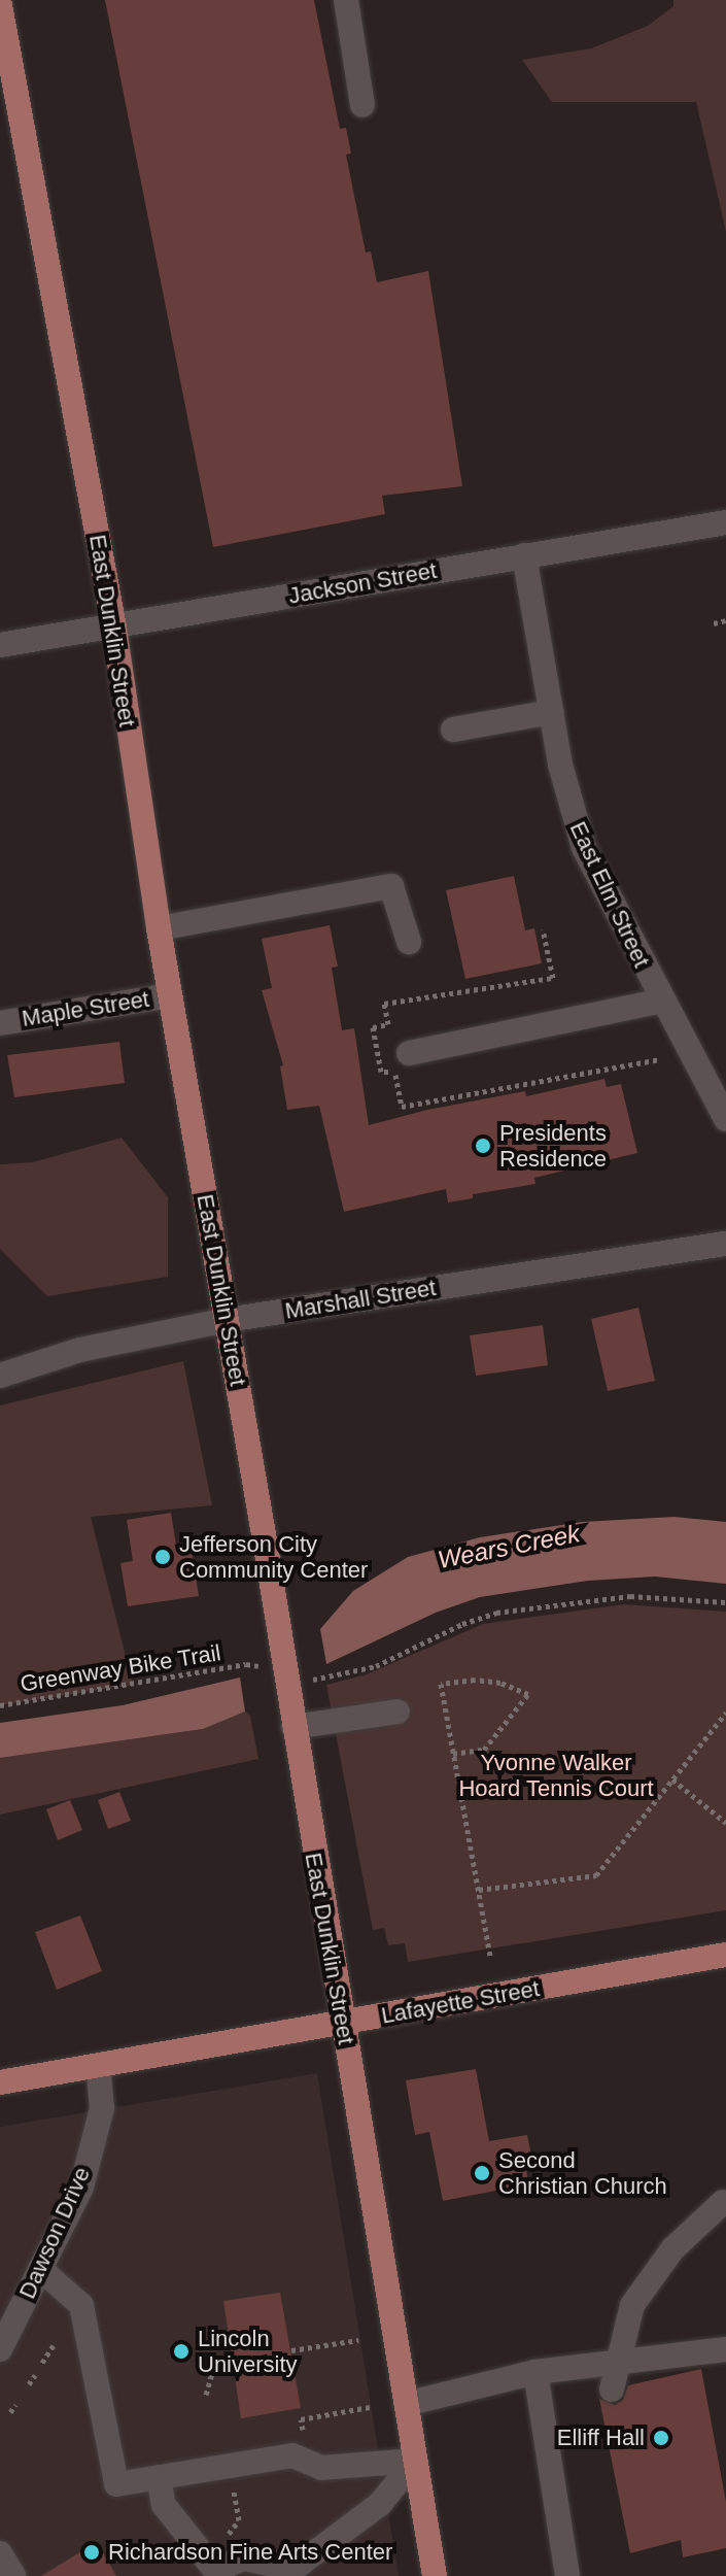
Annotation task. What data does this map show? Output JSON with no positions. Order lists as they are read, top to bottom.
{
  "streets": {
    "main road": ["East Dunklin Street", "Lafayette Street"],
    "street": [
      "Jackson Street",
      "East Elm Street",
      "Maple Street",
      "Marshall Street",
      "Dawson Drive"
    ],
    "path": ["Greenway Bike Trail"]
  },
  "crossings": [
    ["Jackson Street", "East Dunklin Street"],
    ["Jackson Street", "East Elm Street"],
    ["East Dunklin Street", "Maple Street"],
    ["East Dunklin Street", "Marshall Street"],
    ["East Dunklin Street", "Lafayette Street"],
    ["Lafayette Street", "Dawson Drive"]
  ],
  "water": ["Wears Creek"],
  "parks": ["Yvonne Walker Hoard Tennis Court"],
  "places": [
    "Presidents Residence",
    "Jefferson City Community Center",
    "Second Christian Church",
    "Lincoln University",
    "Elliff Hall",
    "Richardson Fine Arts Center"
  ]
}
